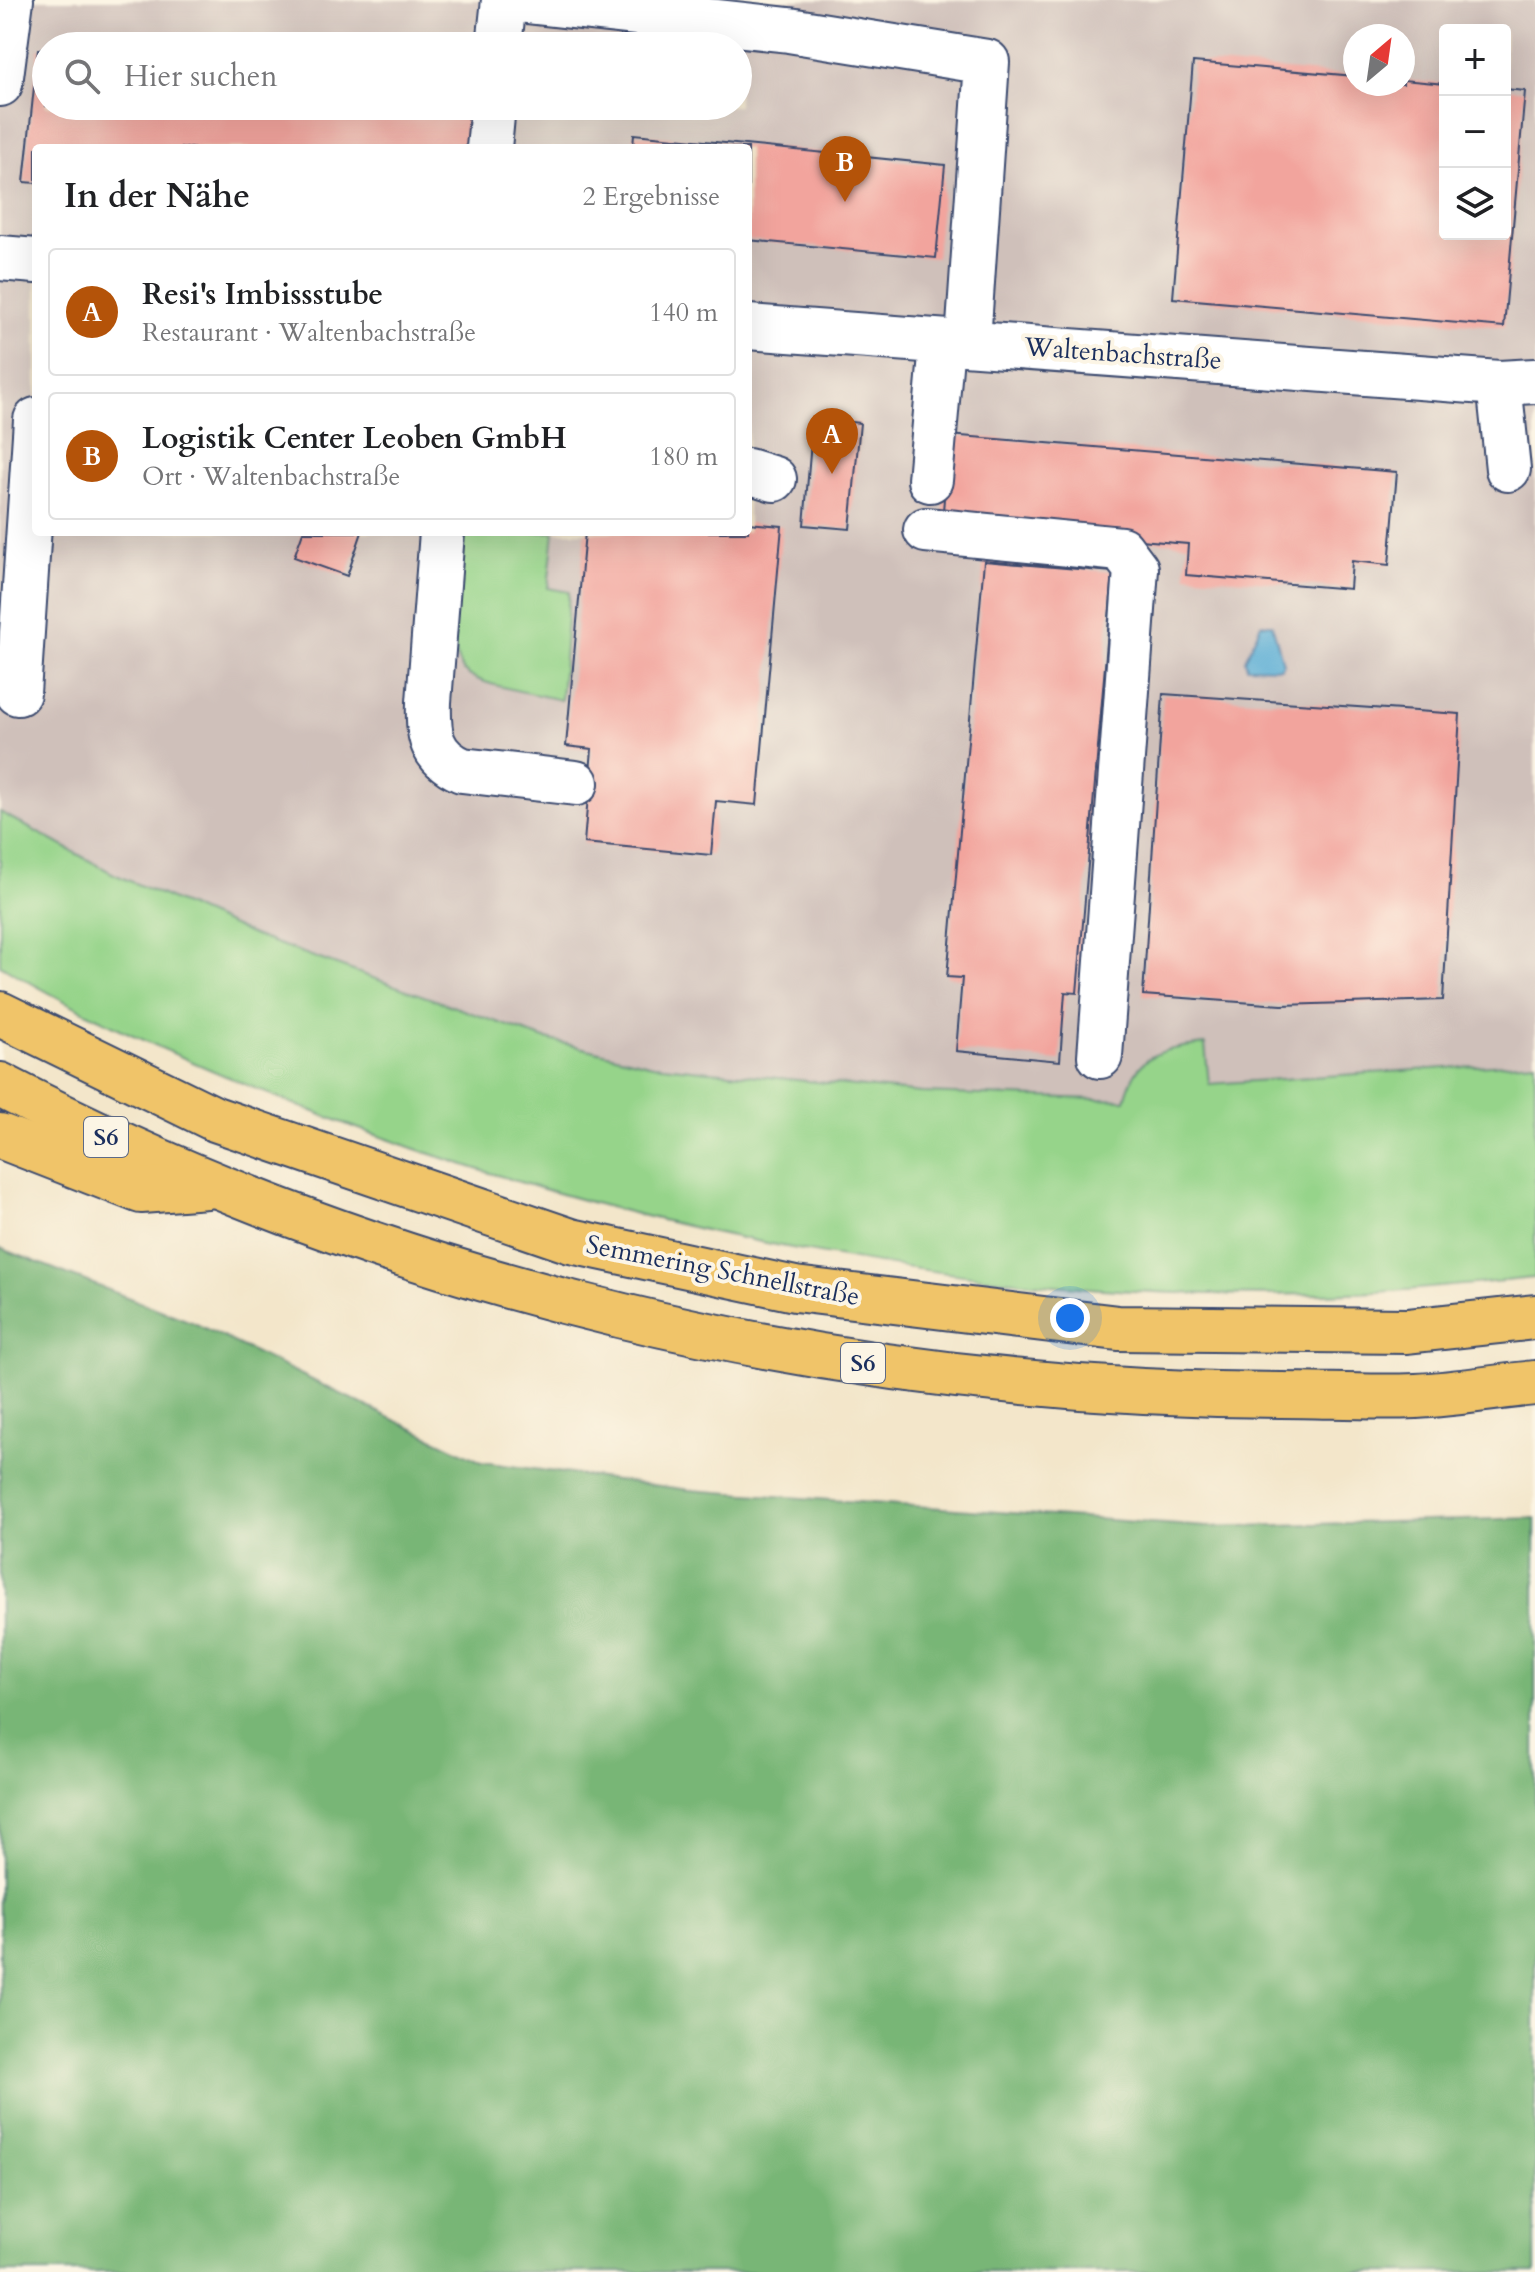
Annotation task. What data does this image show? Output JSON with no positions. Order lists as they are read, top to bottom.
{
  "streets": {
    "highway": ["S6", "Semmering Schnellstraße"],
    "street": ["Waltenbachstraße"]
  },
  "north": "top right",
  "page": {
    "map_buttons": ["+", "−"],
    "search": "Hier suchen",
    "pins": ["B", "A"],
    "heading": ["In der Nähe", "2 Ergebnisse"],
    "list": [
      {
        "mark": "A",
        "name": "Resi's Imbissstube",
        "note": "Restaurant · Waltenbachstraße",
        "value": "140 m"
      },
      {
        "mark": "B",
        "name": "Logistik Center Leoben GmbH",
        "note": "Ort · Waltenbachstraße",
        "value": "180 m"
      }
    ]
  }
}
